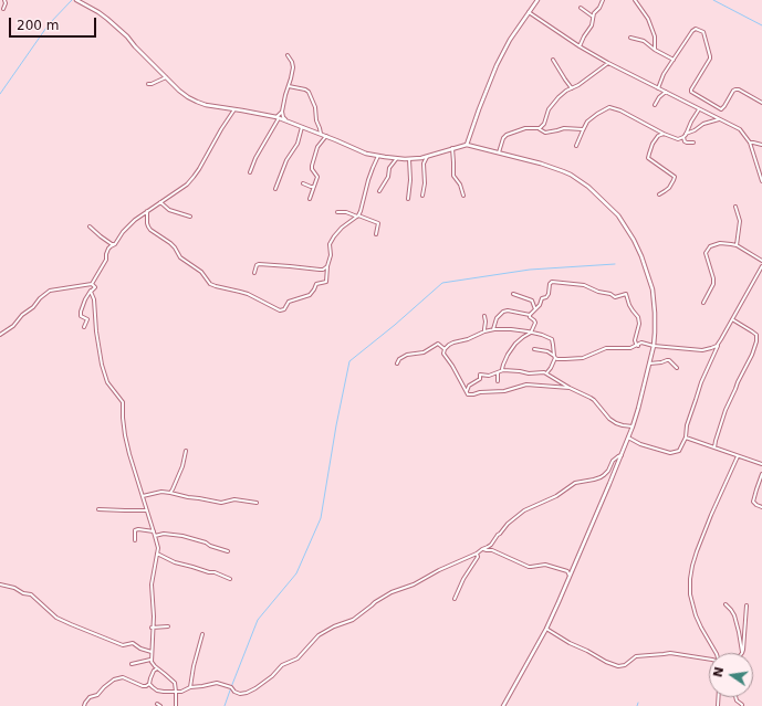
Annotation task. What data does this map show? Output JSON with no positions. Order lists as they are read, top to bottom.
{
  "scale_bar": "200 m",
  "north": "left"
}
